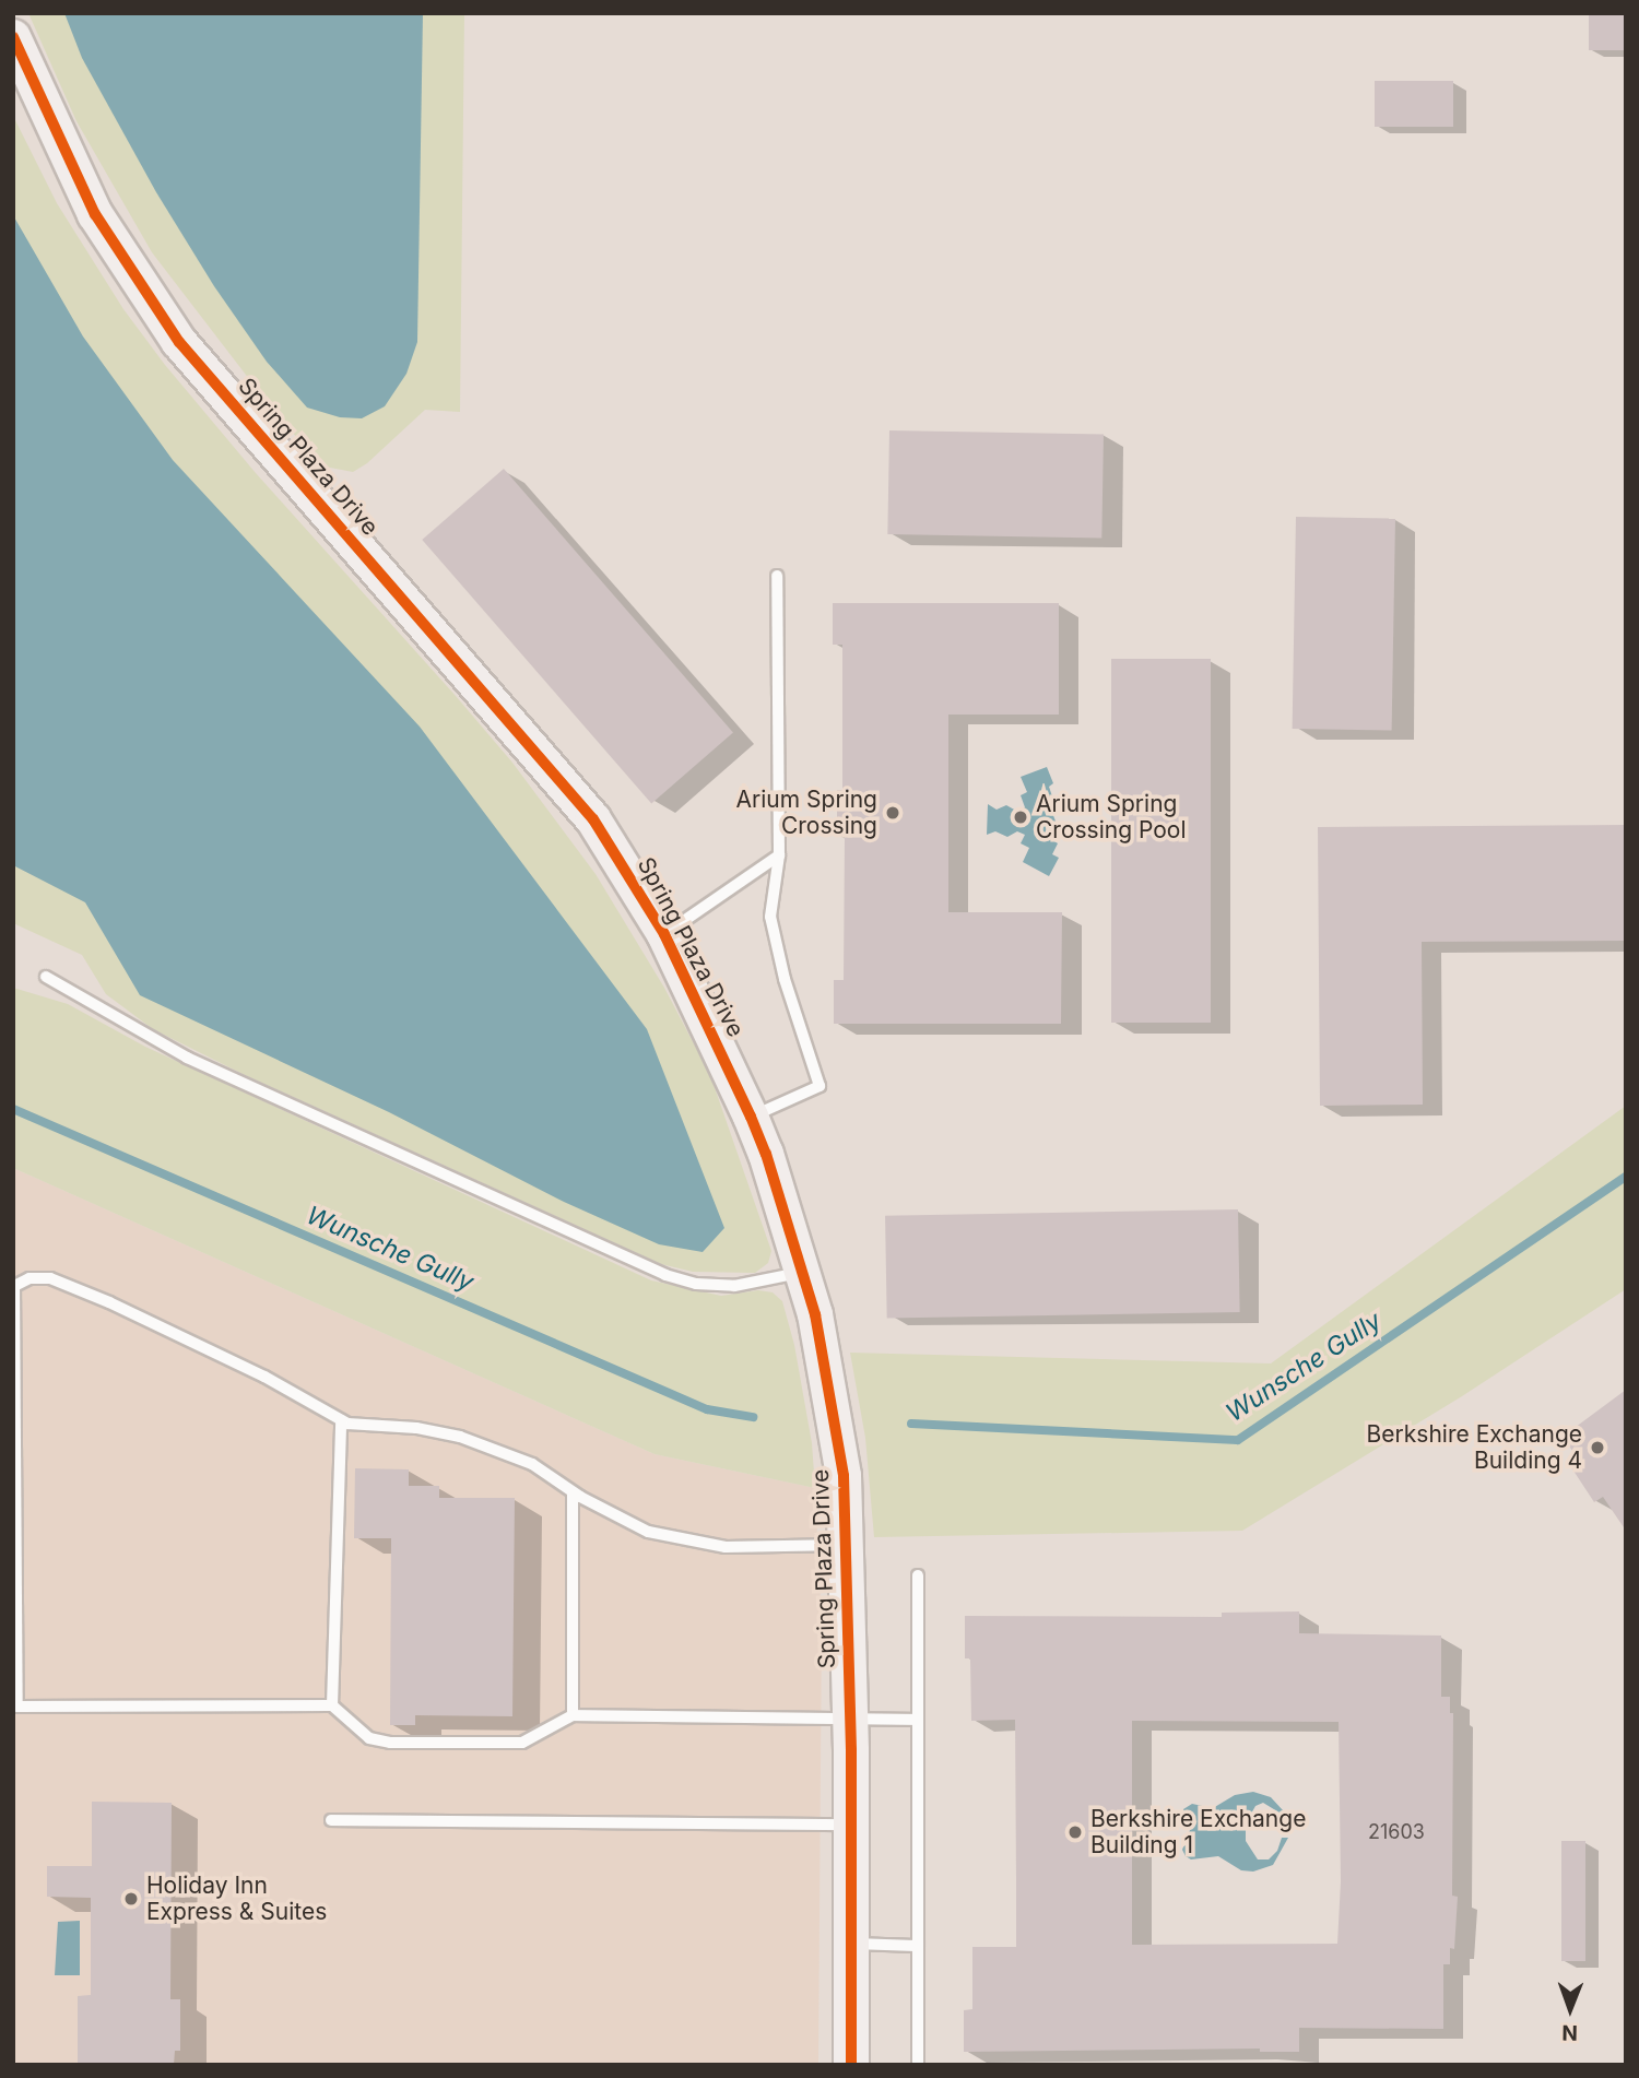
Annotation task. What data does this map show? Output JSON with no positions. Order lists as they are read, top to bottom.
{
  "streets": {
    "street": ["Spring Plaza Drive"]
  },
  "water": ["Wunsche Gully"],
  "places": [
    "Arium Spring Crossing",
    "Arium Spring Crossing Pool",
    "Berkshire Exchange Building 4",
    "Berkshire Exchange Building 1",
    "Holiday Inn Express & Suites"
  ],
  "house_numbers": ["21603"],
  "north": "bottom"
}
